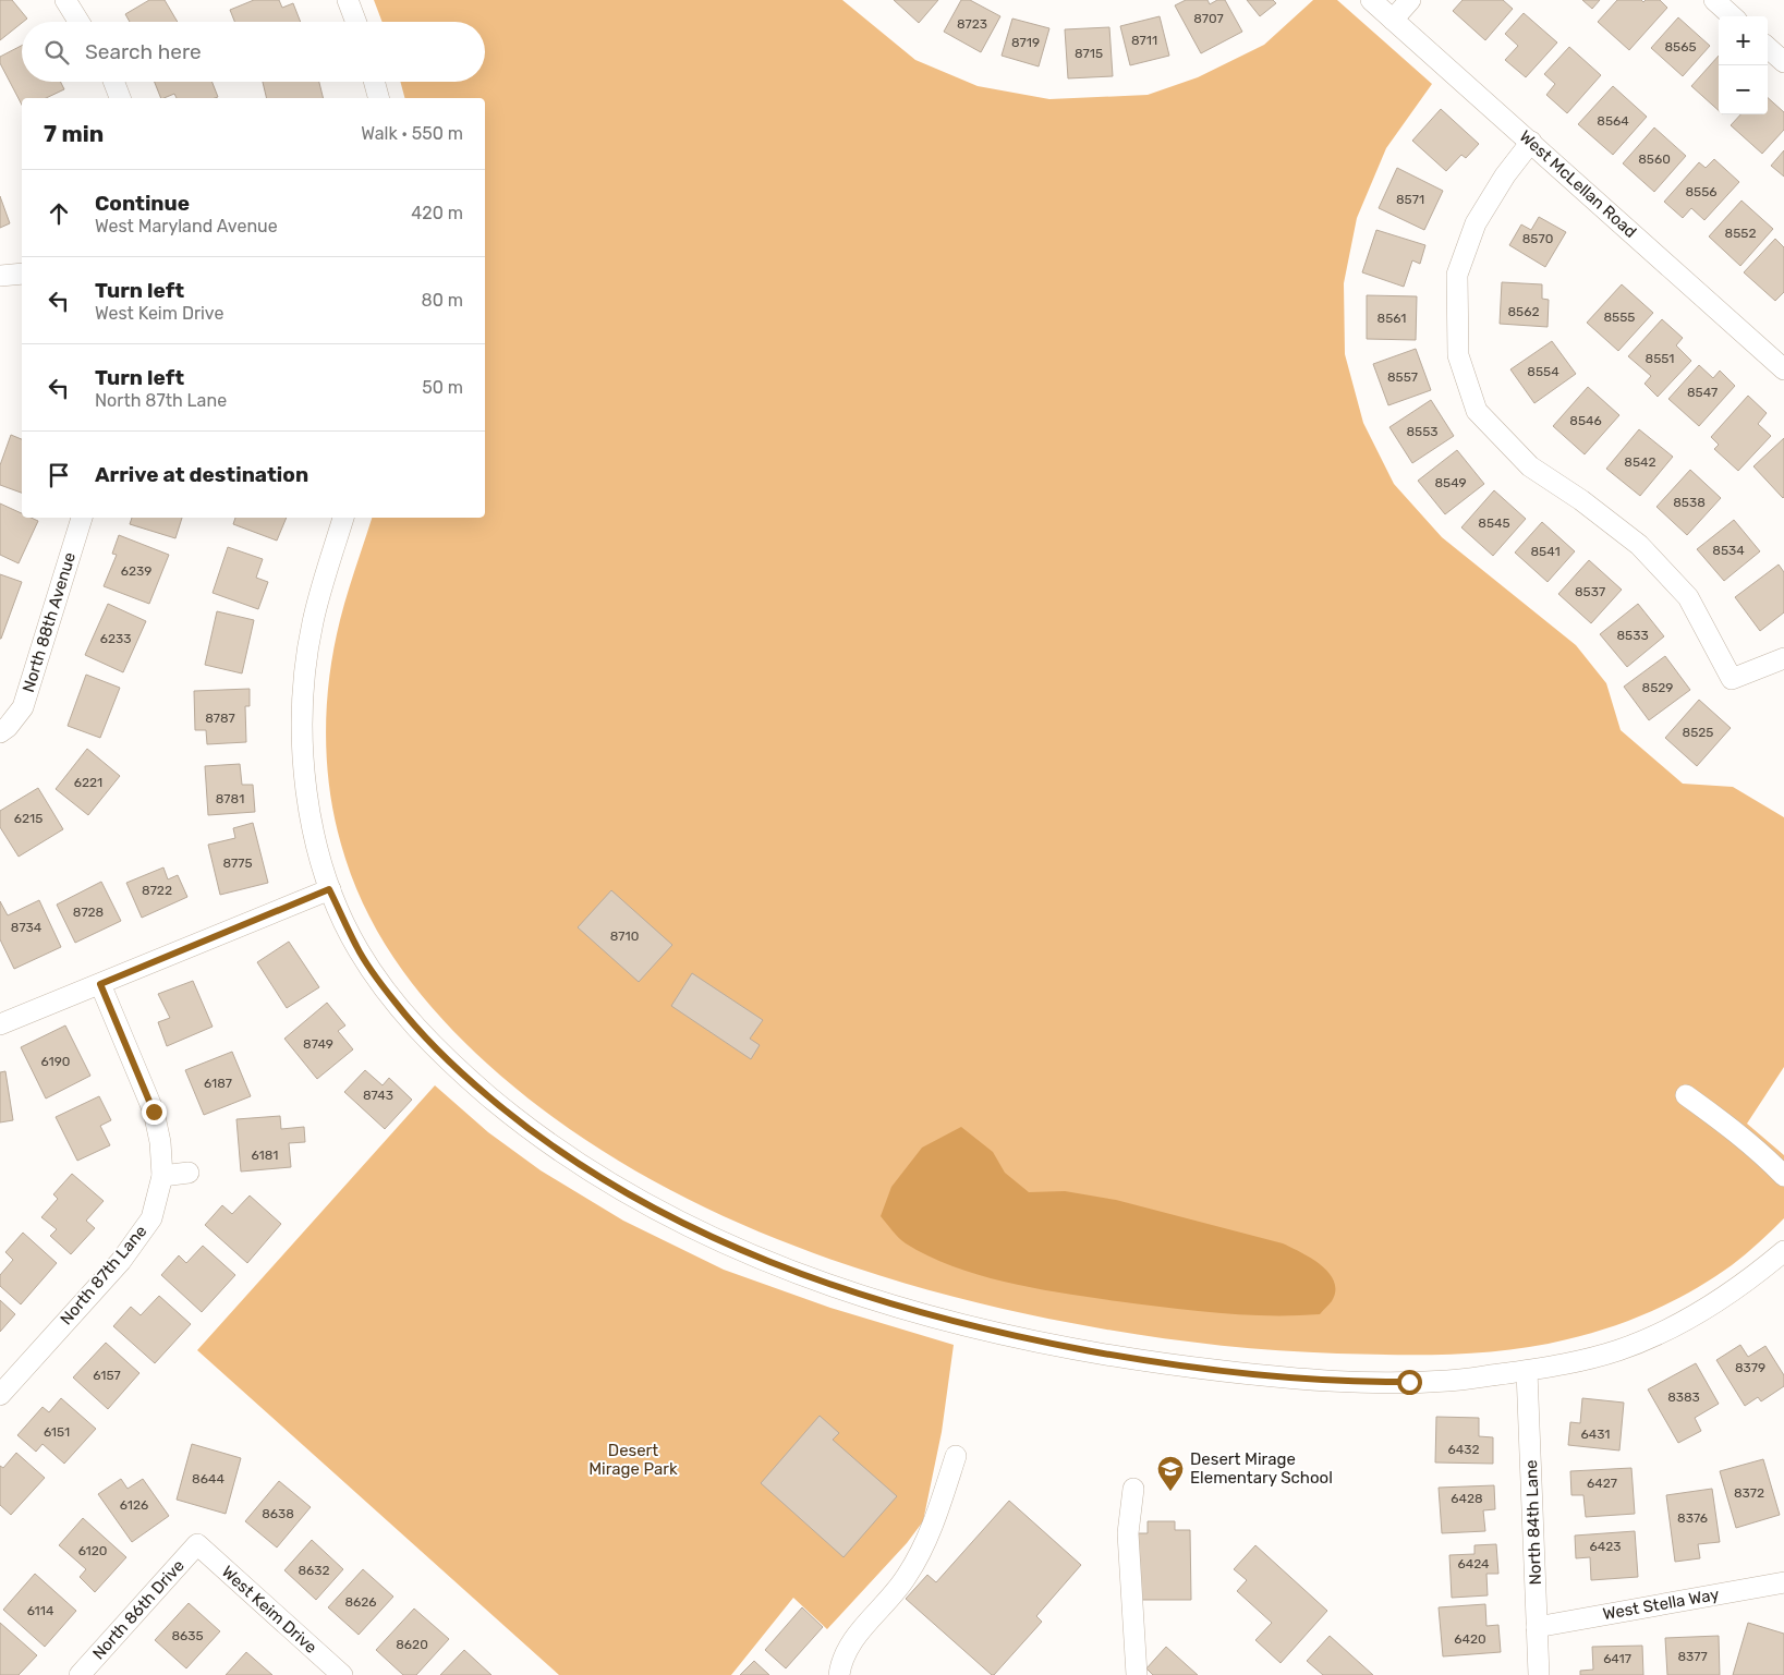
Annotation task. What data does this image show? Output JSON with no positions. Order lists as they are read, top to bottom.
{
  "streets": {
    "street": [
      "West McLellan Road",
      "North 88th Avenue",
      "North 87th Lane",
      "North 84th Lane",
      "West Stella Way",
      "North 86th Drive",
      "West Keim Drive"
    ]
  },
  "crossings": [
    ["North 84th Lane", "West Stella Way"],
    ["North 86th Drive", "West Keim Drive"]
  ],
  "parks": ["Desert Mirage Park"],
  "places": {
    "school or university": ["Desert Mirage Elementary School"]
  },
  "house_numbers": [
    "8707",
    "8723",
    "8711",
    "8719",
    "8565",
    "8715",
    "8564",
    "8560",
    "8556",
    "8571",
    "8552",
    "8570",
    "8562",
    "8555",
    "8561",
    "8551",
    "8554",
    "8557",
    "8547",
    "8546",
    "8553",
    "8542",
    "8549",
    "8538",
    "8545",
    "8534",
    "8541",
    "6239",
    "8537",
    "8533",
    "6233",
    "8529",
    "8787",
    "8525",
    "6221",
    "8781",
    "6215",
    "8775",
    "8722",
    "8728",
    "8734",
    "8710",
    "8749",
    "6190",
    "6187",
    "8743",
    "6181",
    "8379",
    "6157",
    "8383",
    "6151",
    "6431",
    "6432",
    "8644",
    "6427",
    "8372",
    "6428",
    "6126",
    "8638",
    "8376",
    "6423",
    "6120",
    "6424",
    "8632",
    "8626",
    "6114",
    "8635",
    "6420",
    "8620",
    "8377",
    "6417"
  ],
  "page": {
    "map_buttons": ["+", "−"],
    "search": "Search here",
    "heading": ["7 min", "Walk · 550 m"],
    "list": [
      ["Continue", "West Maryland Avenue", "420 m"],
      ["Turn left", "West Keim Drive", "80 m"],
      ["Turn left", "North 87th Lane", "50 m"],
      "Arrive at destination"
    ]
  }
}
